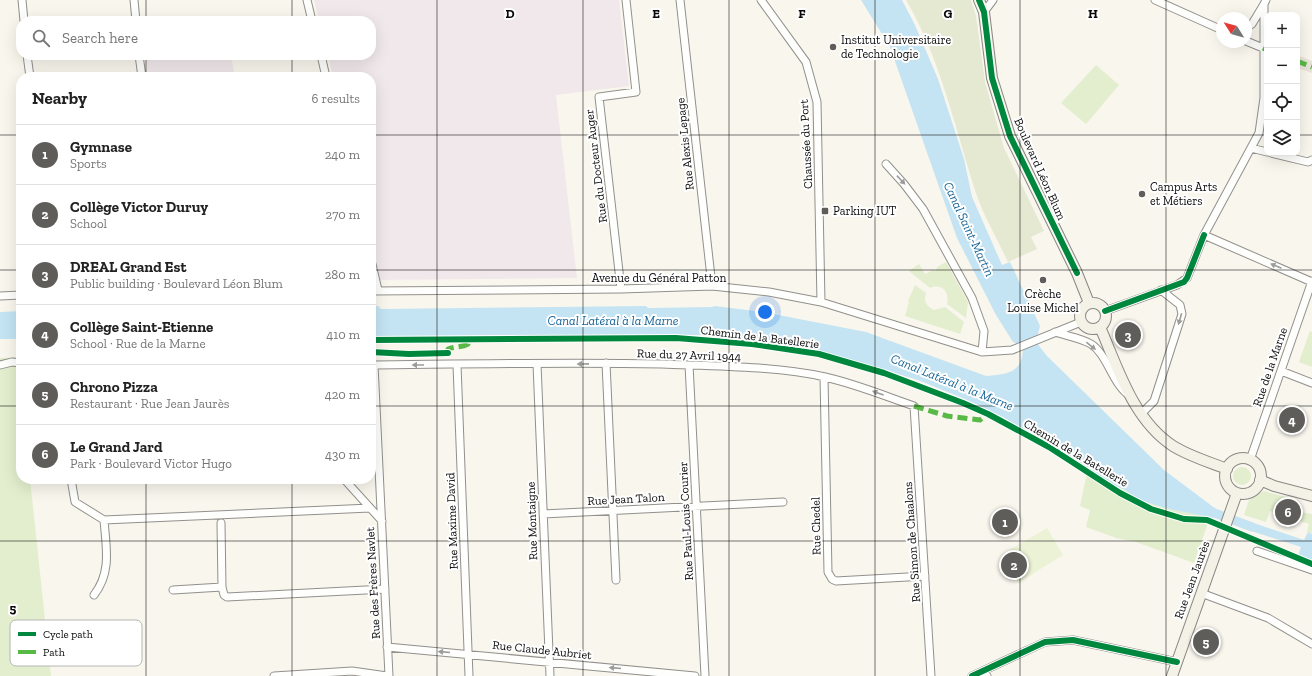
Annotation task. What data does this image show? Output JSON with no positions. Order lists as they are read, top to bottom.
{
  "streets": {
    "main road": ["Boulevard Léon Blum", "Rue Jean Jaurès"],
    "street": [
      "Rue Alexis Lepage",
      "Chaussée du Port",
      "Rue du Docteur Auger",
      "Avenue du Général Patton",
      "Rue du 27 Avril 1944",
      "Rue de la Marne",
      "Rue Jean Talon",
      "Rue Maxime David",
      "Rue Montaigne",
      "Rue Paul-Louis Courier",
      "Rue Chedel",
      "Rue Simon de Chaalons",
      "Rue des Frères Navlet",
      "Rue Claude Aubriet"
    ],
    "cycle path": ["Chemin de la Batellerie"]
  },
  "crossings": [
    ["Rue Alexis Lepage", "Avenue du Général Patton"],
    ["Chaussée du Port", "Avenue du Général Patton"],
    ["Rue du Docteur Auger", "Avenue du Général Patton"],
    ["Boulevard Léon Blum", "Avenue du Général Patton"],
    ["Rue du 27 Avril 1944", "Rue Maxime David"],
    ["Rue du 27 Avril 1944", "Rue Montaigne"],
    ["Rue du 27 Avril 1944", "Rue Paul-Louis Courier"],
    ["Rue du 27 Avril 1944", "Rue Chedel"],
    ["Rue du 27 Avril 1944", "Rue Simon de Chaalons"],
    ["Rue de la Marne", "Rue Jean Jaurès"],
    ["Rue Jean Talon", "Rue Montaigne"],
    ["Rue Jean Talon", "Rue Paul-Louis Courier"],
    ["Rue Maxime David", "Rue Claude Aubriet"],
    ["Rue Montaigne", "Rue Claude Aubriet"],
    ["Rue Chedel", "Rue Simon de Chaalons"],
    ["Rue des Frères Navlet", "Rue Claude Aubriet"]
  ],
  "one_way": ["Rue du 27 Avril 1944", "Rue Claude Aubriet"],
  "water": ["Canal Saint-Martin", "Canal Latéral à la Marne"],
  "places": {
    "other": ["Institut Universitaire de Technologie", "Campus Arts et Métiers", "Crèche Louise Michel"],
    "transit": ["Parking IUT"]
  },
  "legend": ["Cycle path", "Path"],
  "north": "top left",
  "page": {
    "map_buttons": ["+", "−"],
    "search": "Search here",
    "heading": ["Nearby", "6 results"],
    "list": [
      {
        "mark": "1",
        "name": "Gymnase",
        "note": "Sports",
        "value": "240 m"
      },
      {
        "mark": "2",
        "name": "Collège Victor Duruy",
        "note": "School",
        "value": "270 m"
      },
      {
        "mark": "3",
        "name": "DREAL Grand Est",
        "note": "Public building · Boulevard Léon Blum",
        "value": "280 m"
      },
      {
        "mark": "4",
        "name": "Collège Saint-Etienne",
        "note": "School · Rue de la Marne",
        "value": "410 m"
      },
      {
        "mark": "5",
        "name": "Chrono Pizza",
        "note": "Restaurant · Rue Jean Jaurès",
        "value": "420 m"
      },
      {
        "mark": "6",
        "name": "Le Grand Jard",
        "note": "Park · Boulevard Victor Hugo",
        "value": "430 m"
      }
    ],
    "pins": [
      "3",
      "4",
      "6",
      "1",
      "2",
      "5"
    ]
  },
  "grid": {
    "columns": [
      "D",
      "E",
      "F",
      "G",
      "H"
    ],
    "rows": ["5"]
  }
}
